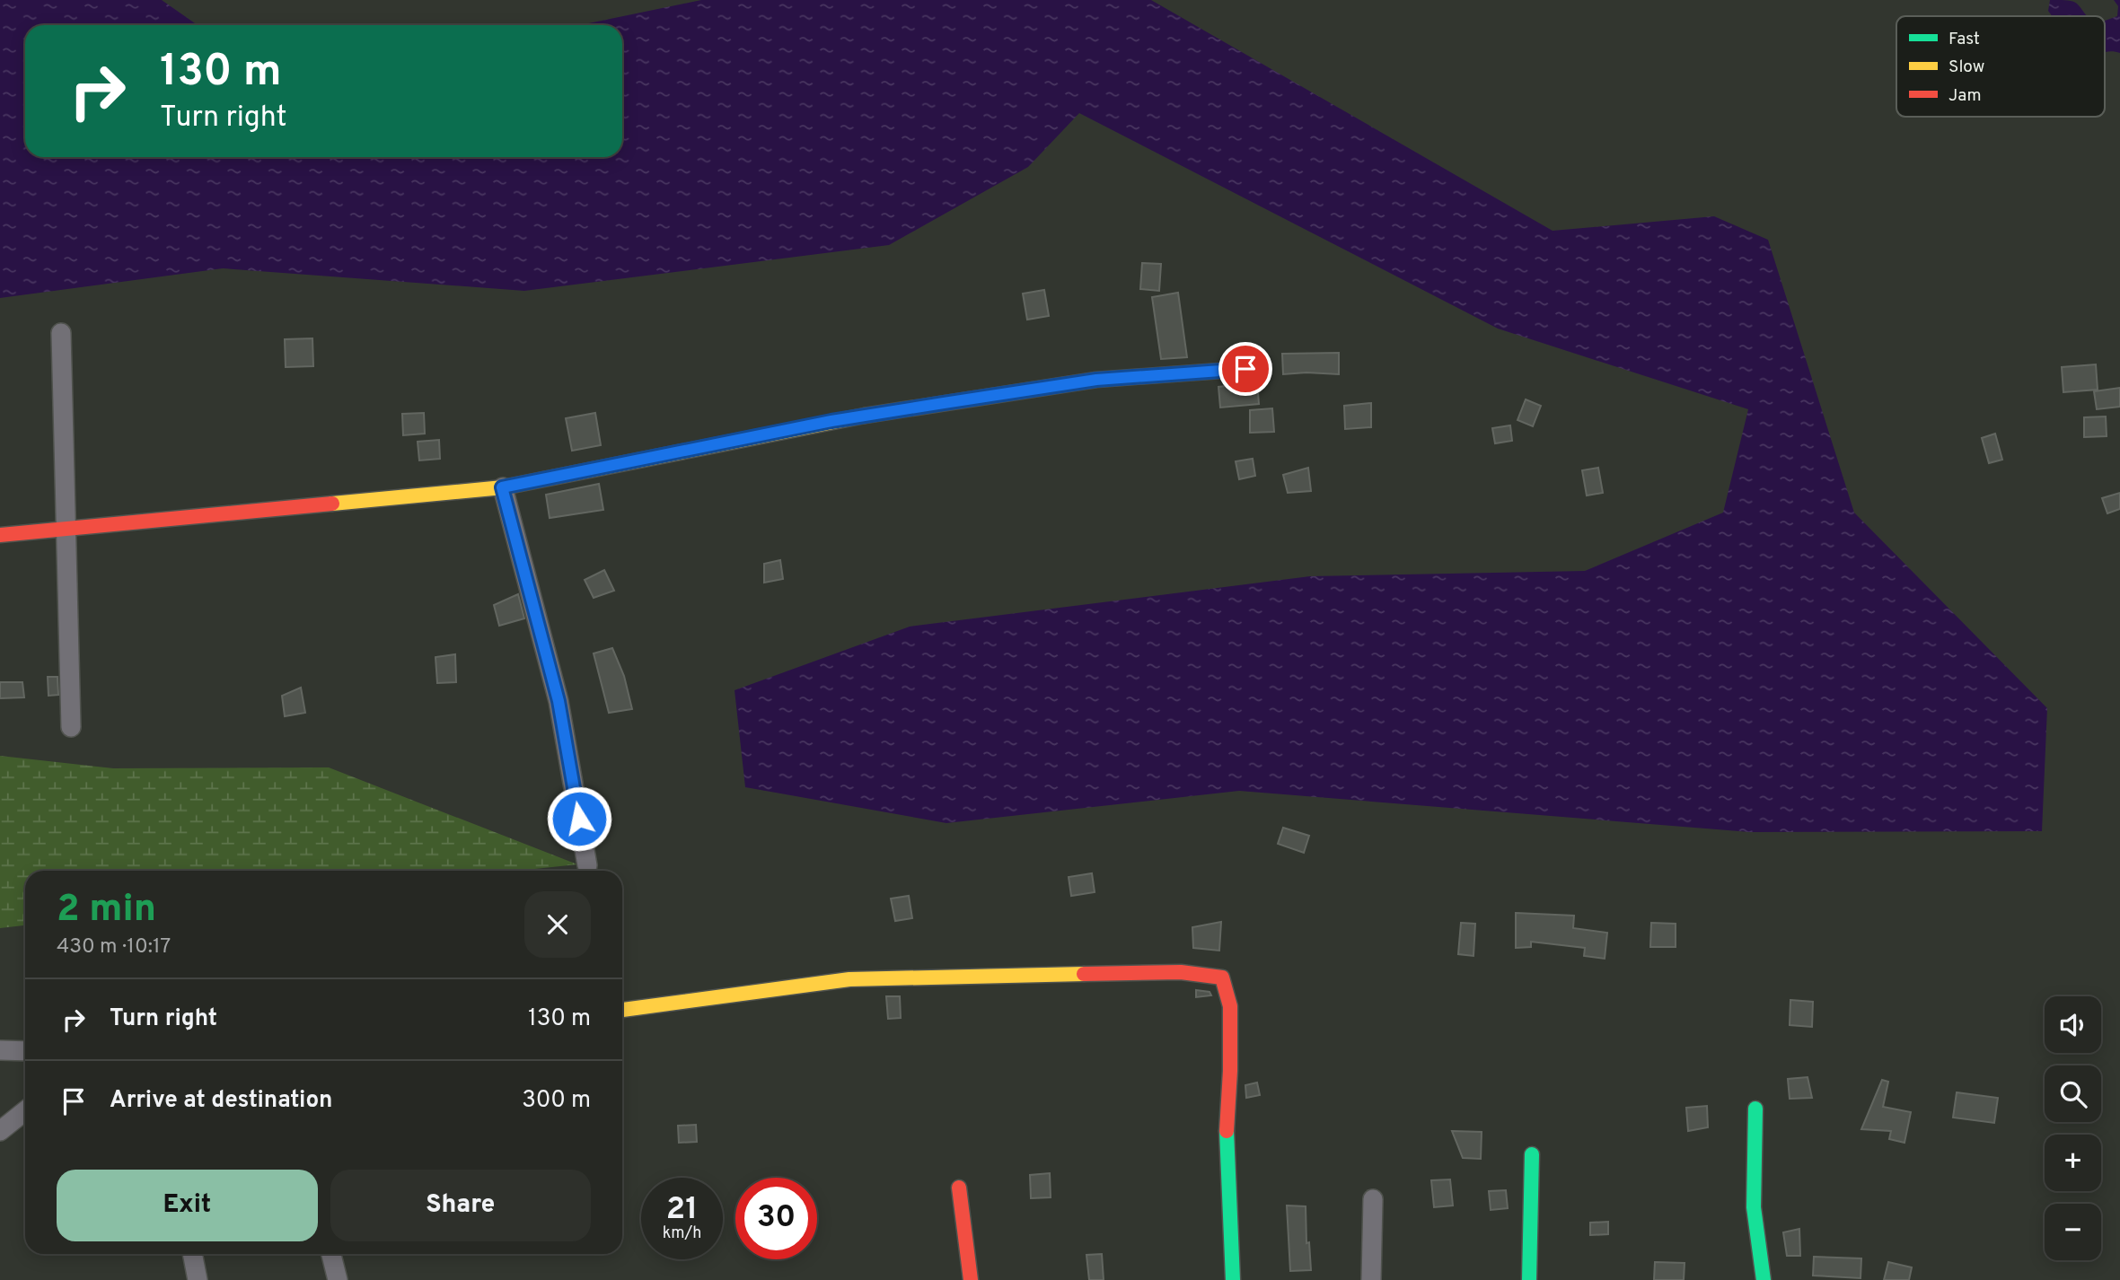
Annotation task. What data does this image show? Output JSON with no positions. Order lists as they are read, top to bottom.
{
  "legend": ["Fast", "Slow", "Jam"],
  "page": {
    "turn": ["130 m", "Turn right"],
    "heading": ["2 min", "430 m · 10:17"],
    "list": [
      {
        "name": "Turn right",
        "value": "130 m"
      },
      {
        "name": "Arrive at destination",
        "value": "300 m"
      }
    ],
    "map_buttons": ["+", "−"],
    "buttons": ["Exit", "Share"],
    "speed": "21 km/h",
    "limit": "30"
  }
}
